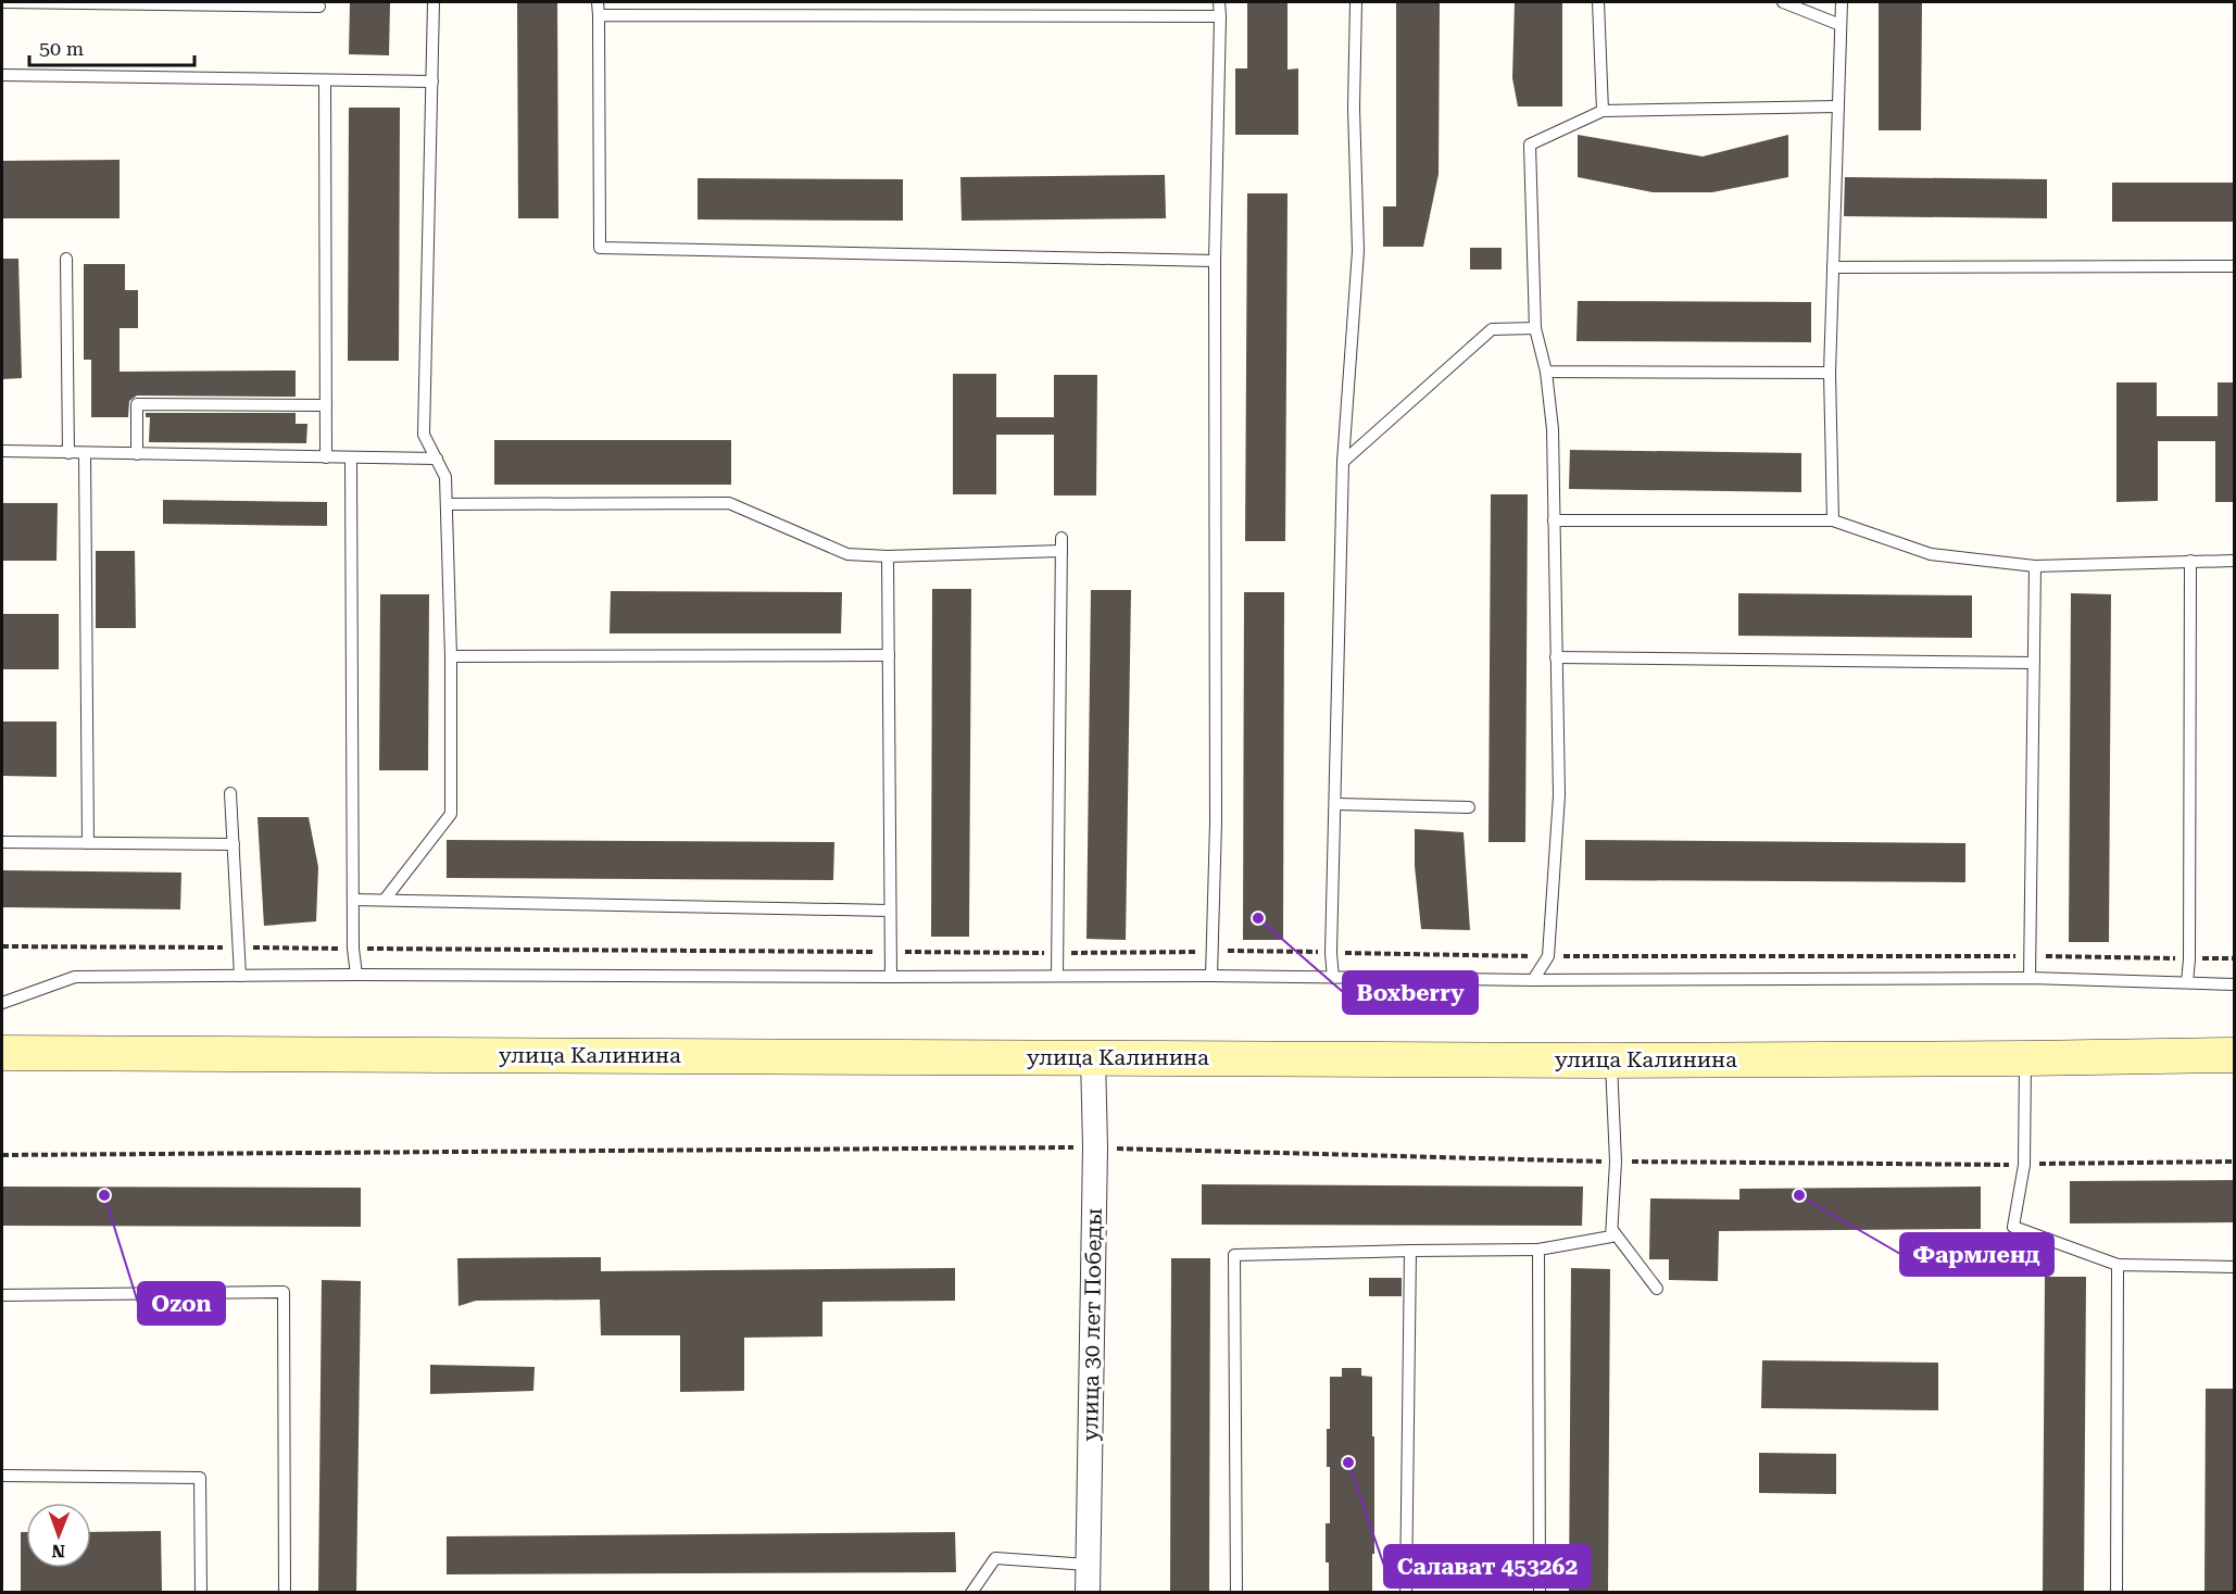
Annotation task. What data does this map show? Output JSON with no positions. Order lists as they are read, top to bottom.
{
  "streets": {
    "street": ["улица Калинина", "улица 30 лет Победы"]
  },
  "crossings": [
    ["улица Калинина", "улица 30 лет Победы"]
  ],
  "places": [
    "Boxberry",
    "Ozon",
    "Фармленд",
    "Салават 453262"
  ],
  "scale_bar": "50 m",
  "north": "bottom"
}
